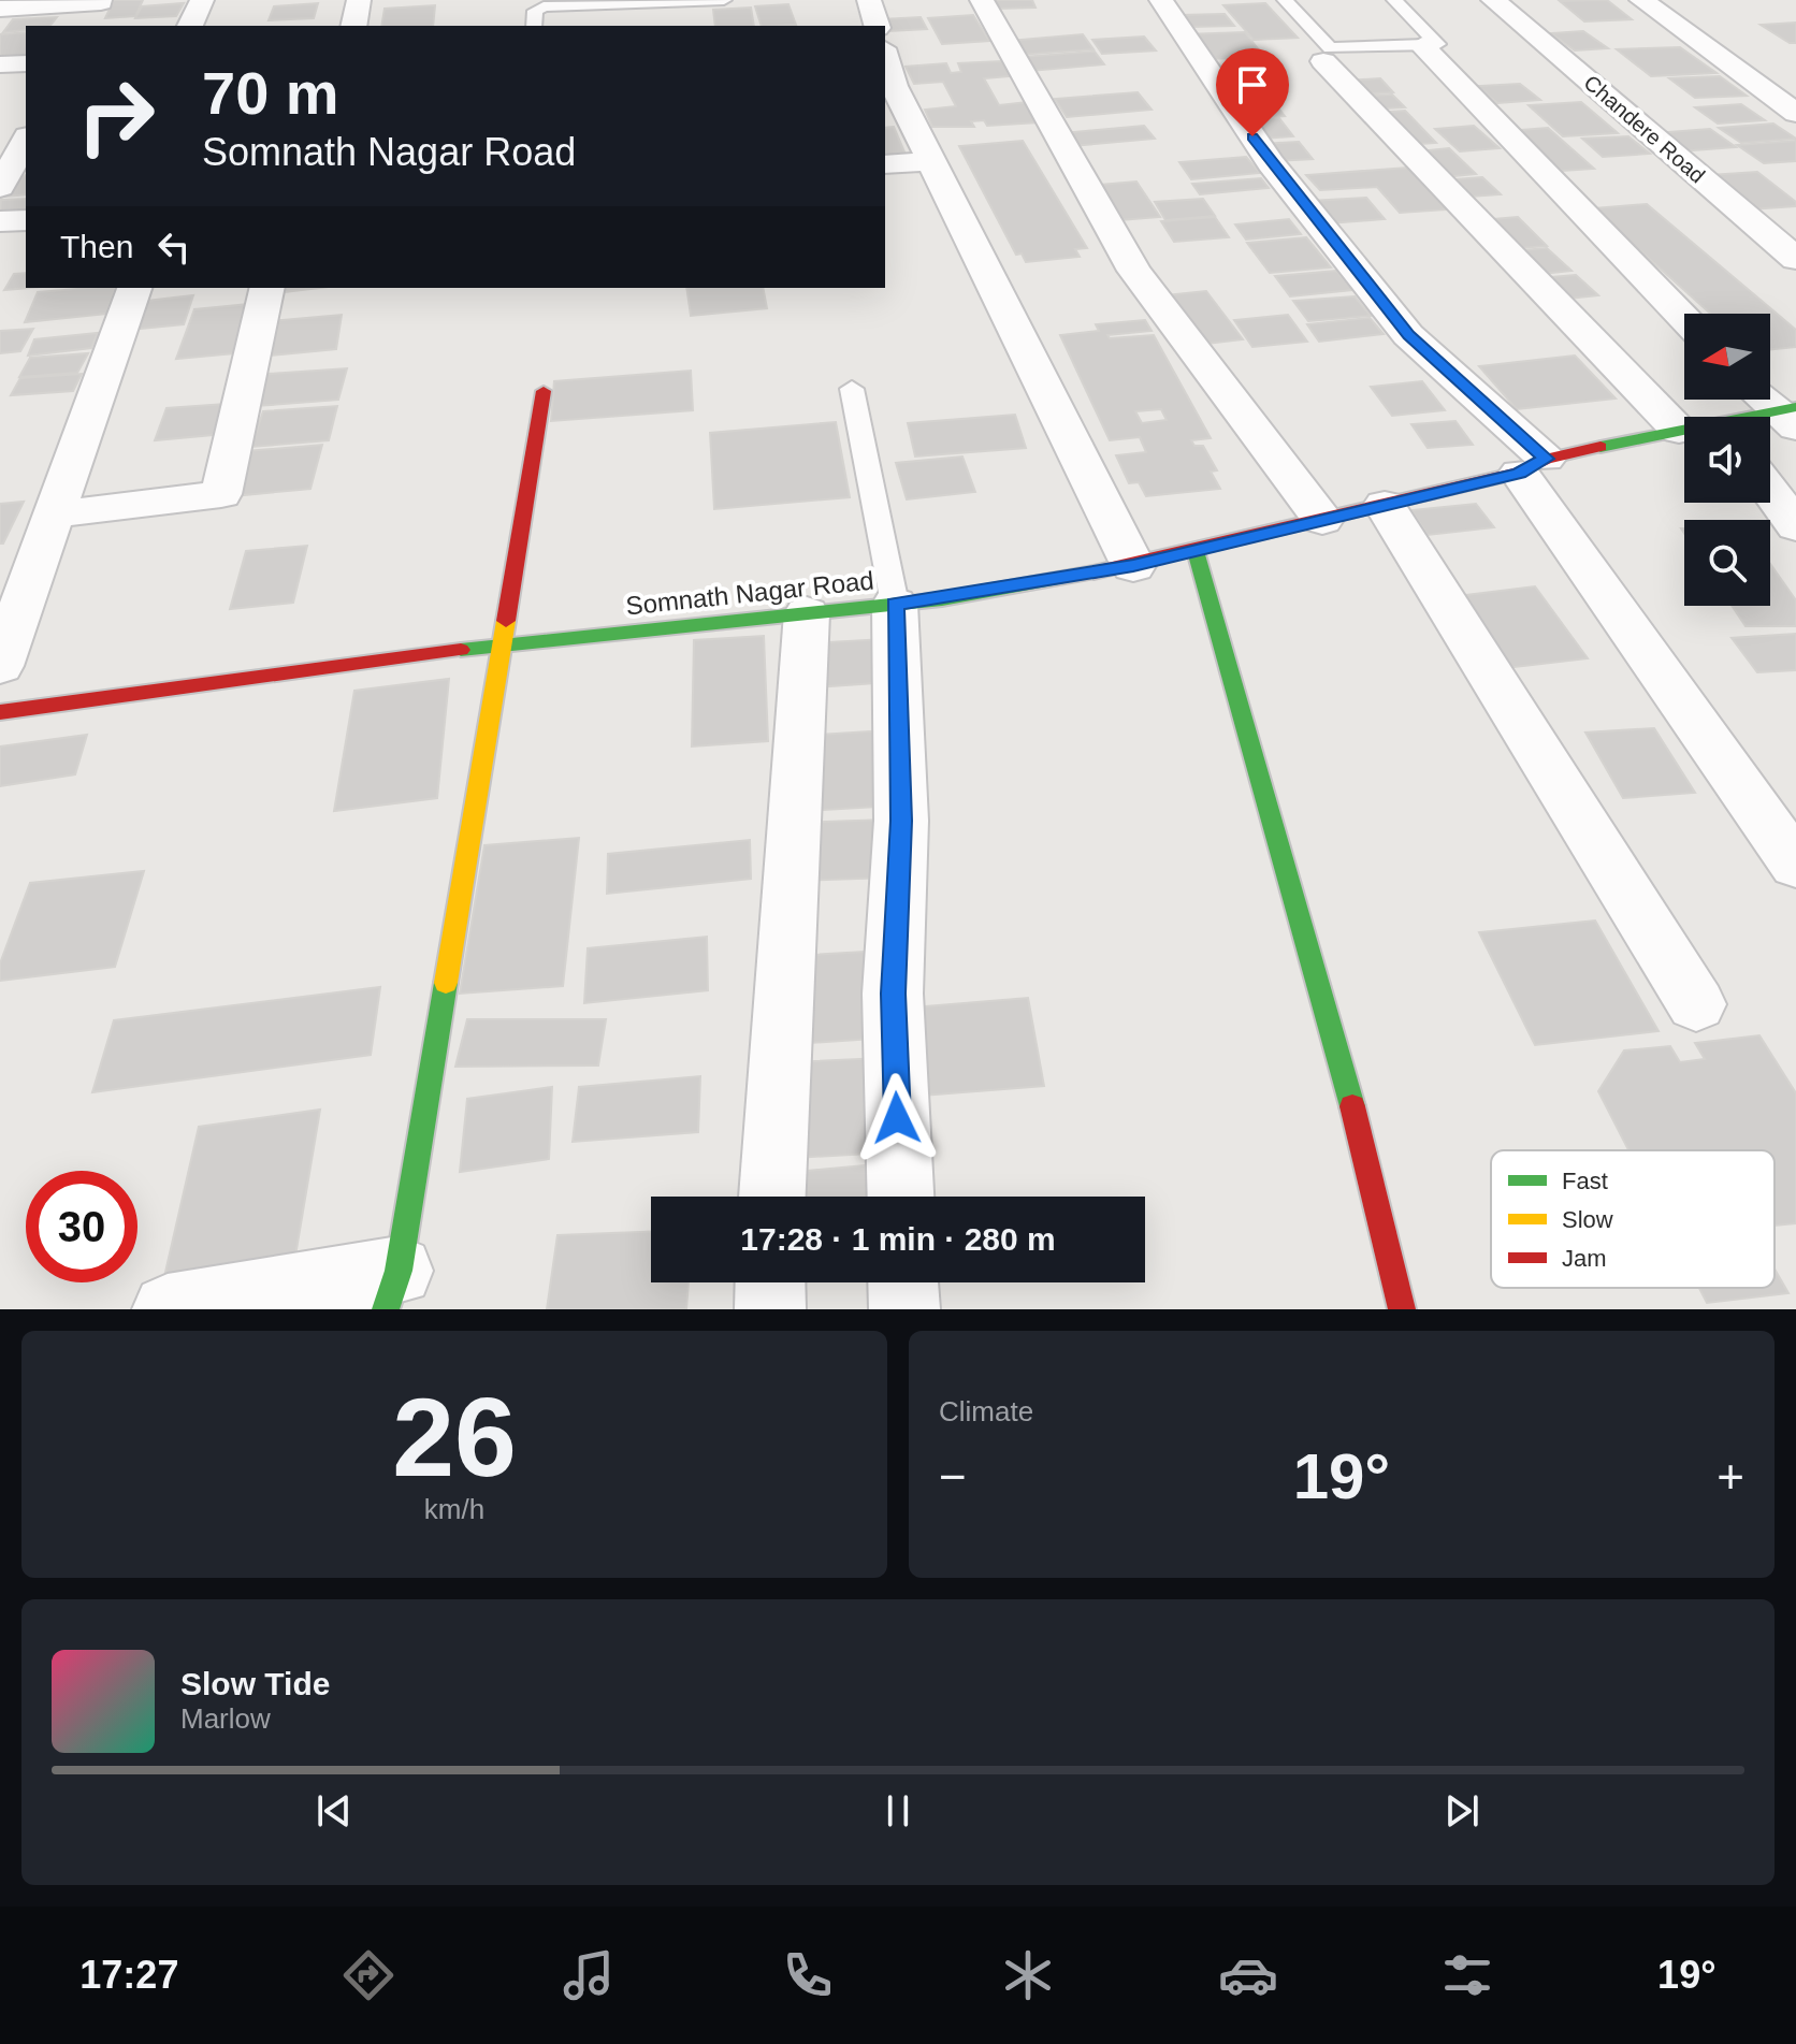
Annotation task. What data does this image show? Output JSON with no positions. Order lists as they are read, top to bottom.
{
  "streets": {
    "street": ["Chandere Road", "Somnath Nagar Road"]
  },
  "legend": ["Fast", "Slow", "Jam"],
  "north": "left",
  "page": {
    "turn": ["70 m", "Somnath Nagar Road"],
    "then": "Then",
    "limit": "30",
    "trip": "17:28 · 1 min · 280 m",
    "tile": [
      ["26", "km/h"],
      "Climate"
    ],
    "heat": ["−", "19°", "+"],
    "song": ["Slow Tide", "Marlow"],
    "tabs": ["17:27", "19°"]
  }
}
